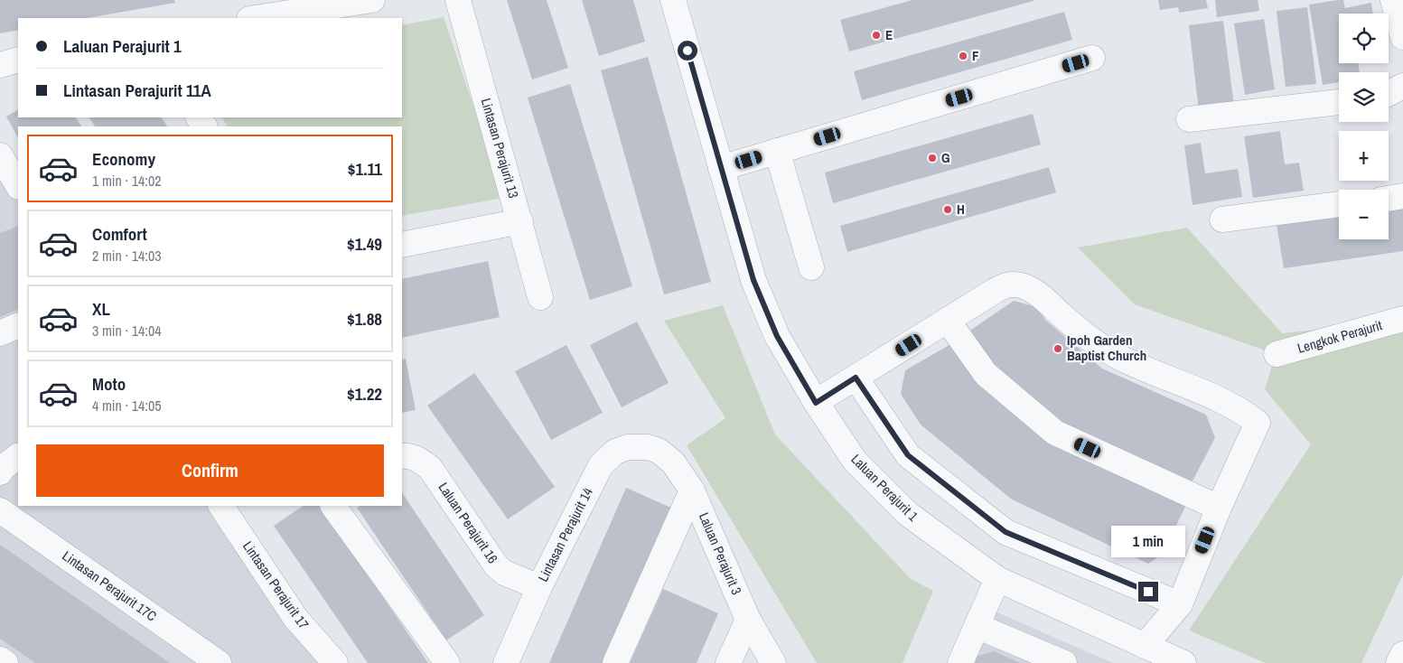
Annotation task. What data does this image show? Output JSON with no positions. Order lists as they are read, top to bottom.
{
  "streets": {
    "street": [
      "Lintasan Perajurit 13",
      "Lengkok Perajurit",
      "Laluan Perajurit 1",
      "Laluan Perajurit 16",
      "Lintasan Perajurit 14",
      "Laluan Perajurit 3",
      "Lintasan Perajurit 17",
      "Lintasan Perajurit 17C"
    ]
  },
  "crossings": [
    ["Laluan Perajurit 16", "Lintasan Perajurit 14"],
    ["Lintasan Perajurit 14", "Laluan Perajurit 3"]
  ],
  "places": [
    "E",
    "F",
    "G",
    "H",
    "Ipoh Garden Baptist Church"
  ],
  "page": {
    "map_buttons": ["+", "−"],
    "banner": ["Laluan Perajurit 1", "Lintasan Perajurit 11A"],
    "list": [
      {
        "name": "Economy",
        "note": "1 min · 14:02",
        "value": "$1.11"
      },
      {
        "name": "Comfort",
        "note": "2 min · 14:03",
        "value": "$1.49"
      },
      {
        "name": "XL",
        "note": "3 min · 14:04",
        "value": "$1.88"
      },
      {
        "name": "Moto",
        "note": "4 min · 14:05",
        "value": "$1.22"
      }
    ],
    "buttons": "Confirm",
    "bubble": "1 min"
  }
}
